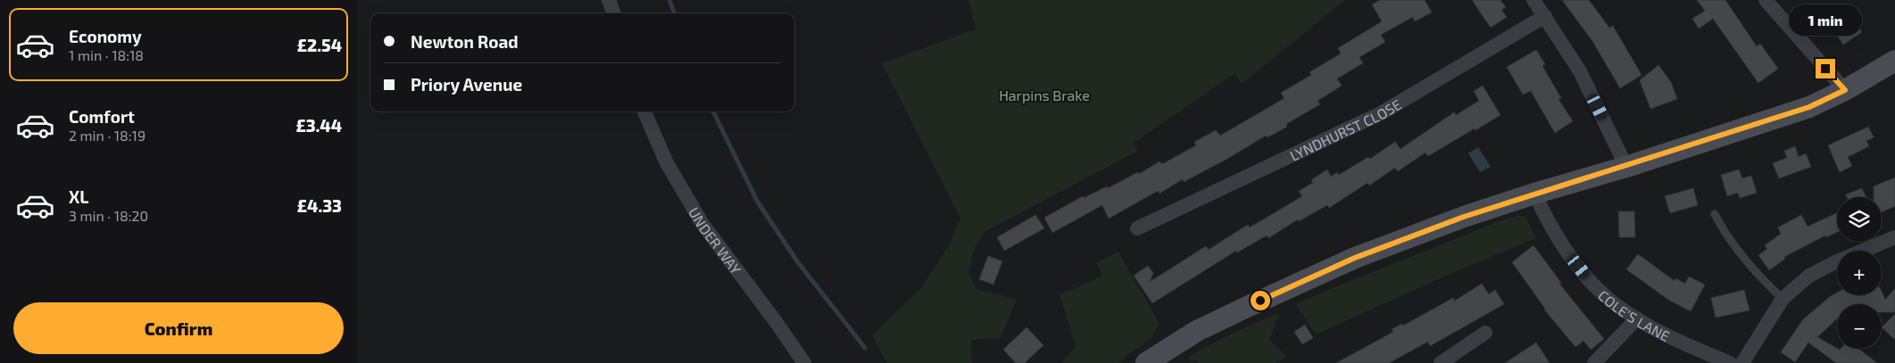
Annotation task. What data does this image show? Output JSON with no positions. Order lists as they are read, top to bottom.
{
  "streets": {
    "street": ["LYNDHURST CLOSE", "UNDER WAY", "COLE'S LANE"]
  },
  "parks": ["Harpins Brake"],
  "page": {
    "bubble": "1 min",
    "list": [
      {
        "name": "Economy",
        "note": "1 min · 18:18",
        "value": "£2.54"
      },
      {
        "name": "Comfort",
        "note": "2 min · 18:19",
        "value": "£3.44"
      },
      {
        "name": "XL",
        "note": "3 min · 18:20",
        "value": "£4.33"
      }
    ],
    "banner": ["Newton Road", "Priory Avenue"],
    "map_buttons": ["+", "−"],
    "buttons": "Confirm"
  }
}
